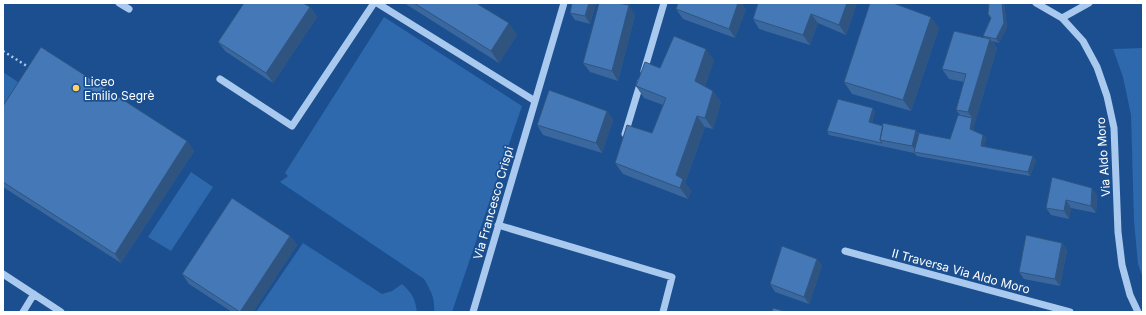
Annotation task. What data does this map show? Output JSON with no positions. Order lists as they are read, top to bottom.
{
  "streets": {
    "street": ["Via Aldo Moro", "Via Francesco Crispi", "II Traversa Via Aldo Moro"]
  },
  "places": ["Liceo Emilio Segrè"]
}
